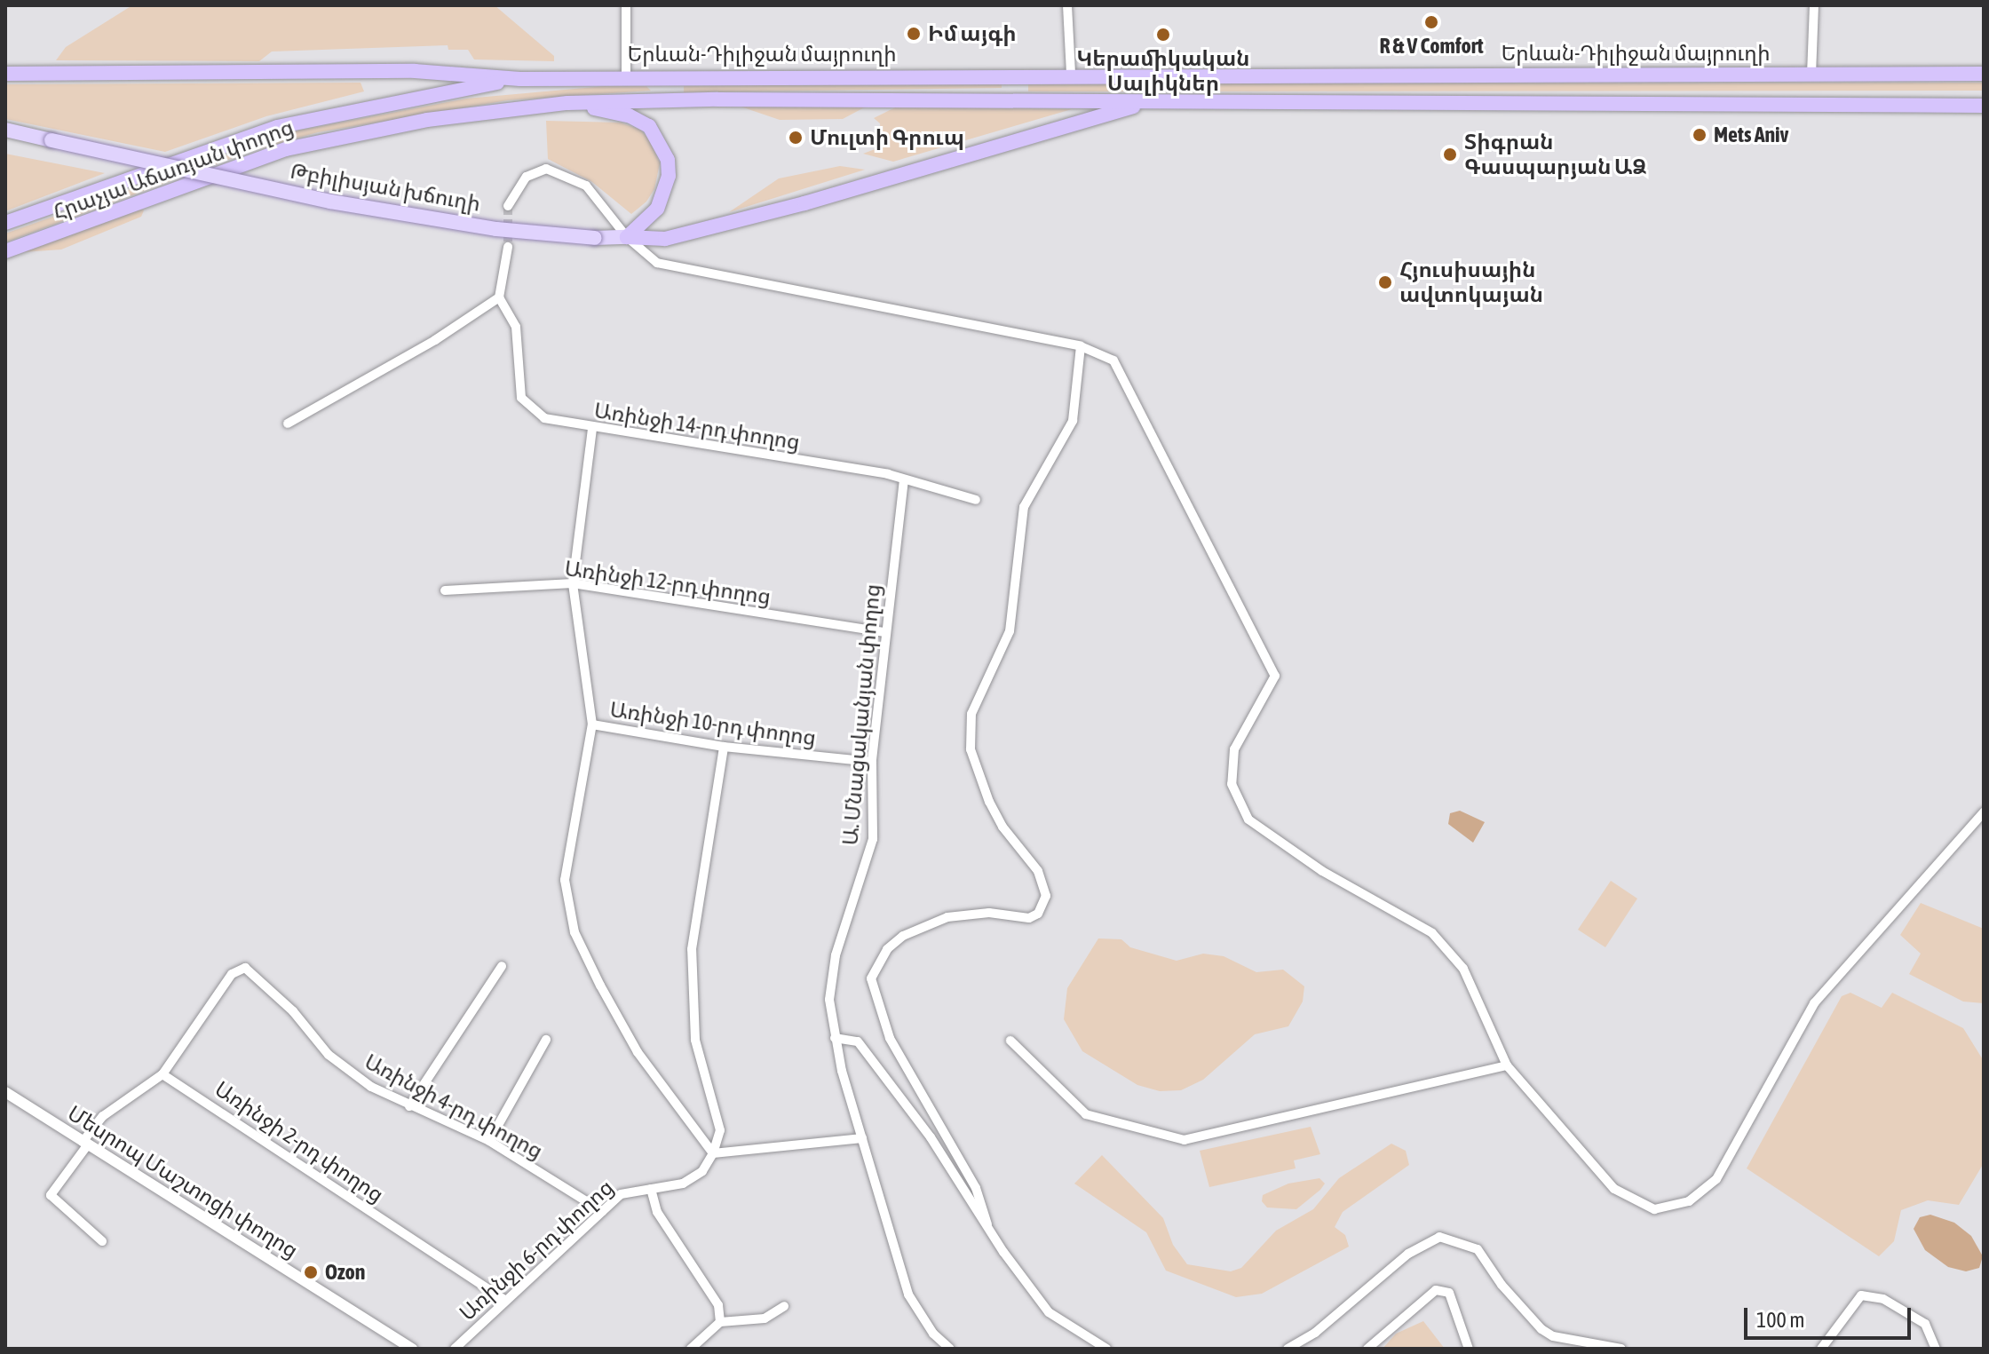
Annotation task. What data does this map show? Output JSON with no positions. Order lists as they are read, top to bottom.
{
  "streets": {
    "highway": ["Երևան-Դիլիջան մայրուղի", "Հրաչյա Աճառյան փողոց"],
    "main road": ["Թբիլիսյան խճուղի"],
    "street": [
      "Առինջի 14-րդ փողոց",
      "Առինջի 12-րդ փողոց",
      "Ա. Մնացականյան փողոց",
      "Առինջի 10-րդ փողոց",
      "Առինջի 4-րդ փողոց",
      "Առինջի 2-րդ փողոց",
      "Մեսրոպ Մաշտոցի փողոց",
      "Առինջի 6-րդ փողոց"
    ]
  },
  "crossings": [
    ["Երևան-Դիլիջան մայրուղի", "Հրաչյա Աճառյան փողոց"],
    ["Առինջի 14-րդ փողոց", "Ա. Մնացականյան փողոց"],
    ["Առինջի 12-րդ փողոց", "Ա. Մնացականյան փողոց"],
    ["Ա. Մնացականյան փողոց", "Առինջի 10-րդ փողոց"],
    ["Առինջի 4-րդ փողոց", "Առինջի 2-րդ փողոց"],
    ["Առինջի 4-րդ փողոց", "Առինջի 6-րդ փողոց"],
    ["Առինջի 2-րդ փողոց", "Առինջի 6-րդ փողոց"]
  ],
  "places": [
    "R & V Comfort",
    "Իմ այգի",
    "Կերամիկական Սալիկներ",
    "Mets Aniv",
    "Մուլտի Գրուպ",
    "Տիգրան Գասպարյան ԱՁ",
    "Հյուսիսային ավտոկայան",
    "Ozon"
  ],
  "scale_bar": "100 m"
}
